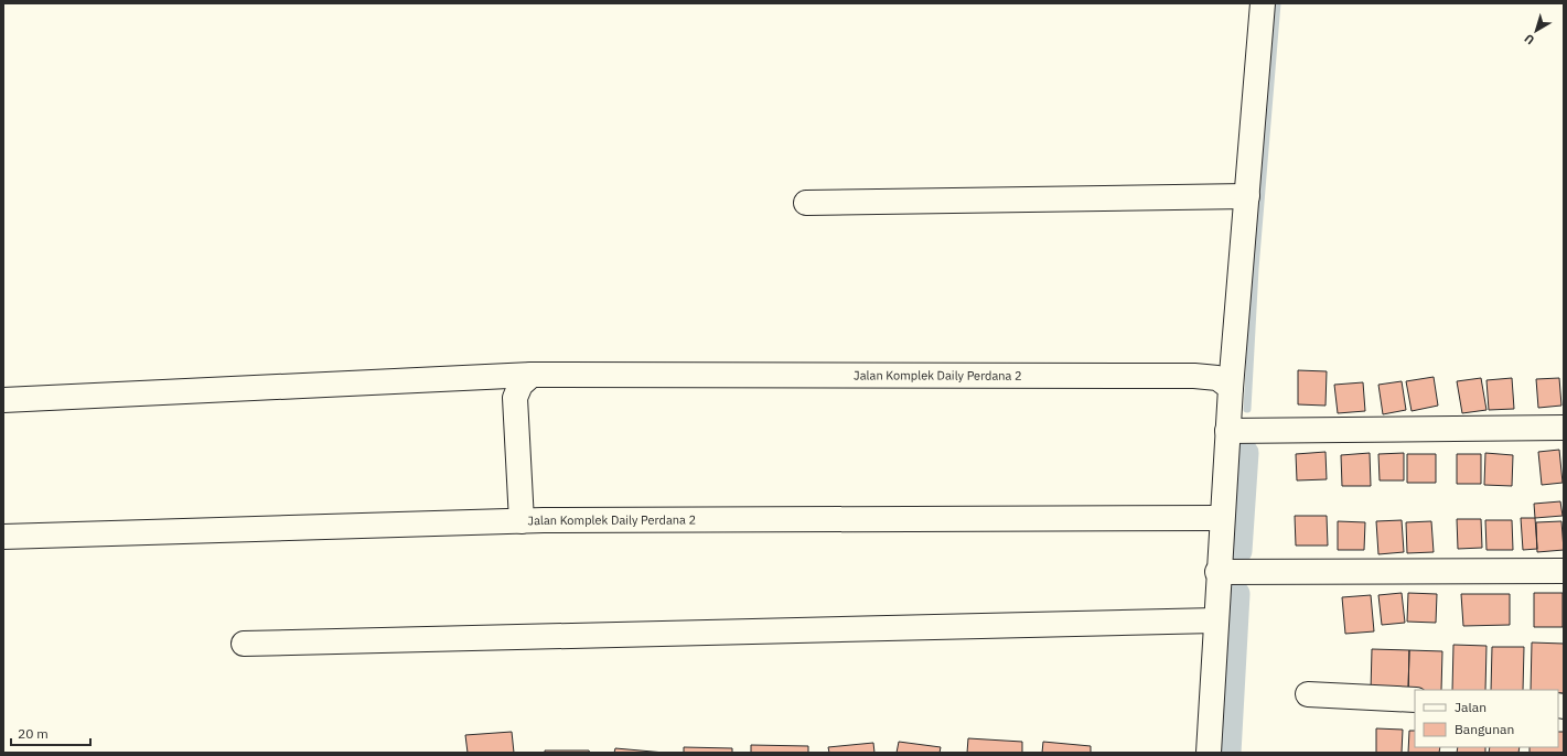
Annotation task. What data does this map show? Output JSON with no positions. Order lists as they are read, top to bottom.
{
  "streets": {
    "street": ["Jalan Komplek Daily Perdana 2"]
  },
  "legend": ["Jalan", "Bangunan"],
  "scale_bar": "20 m",
  "north": "bottom left"
}
